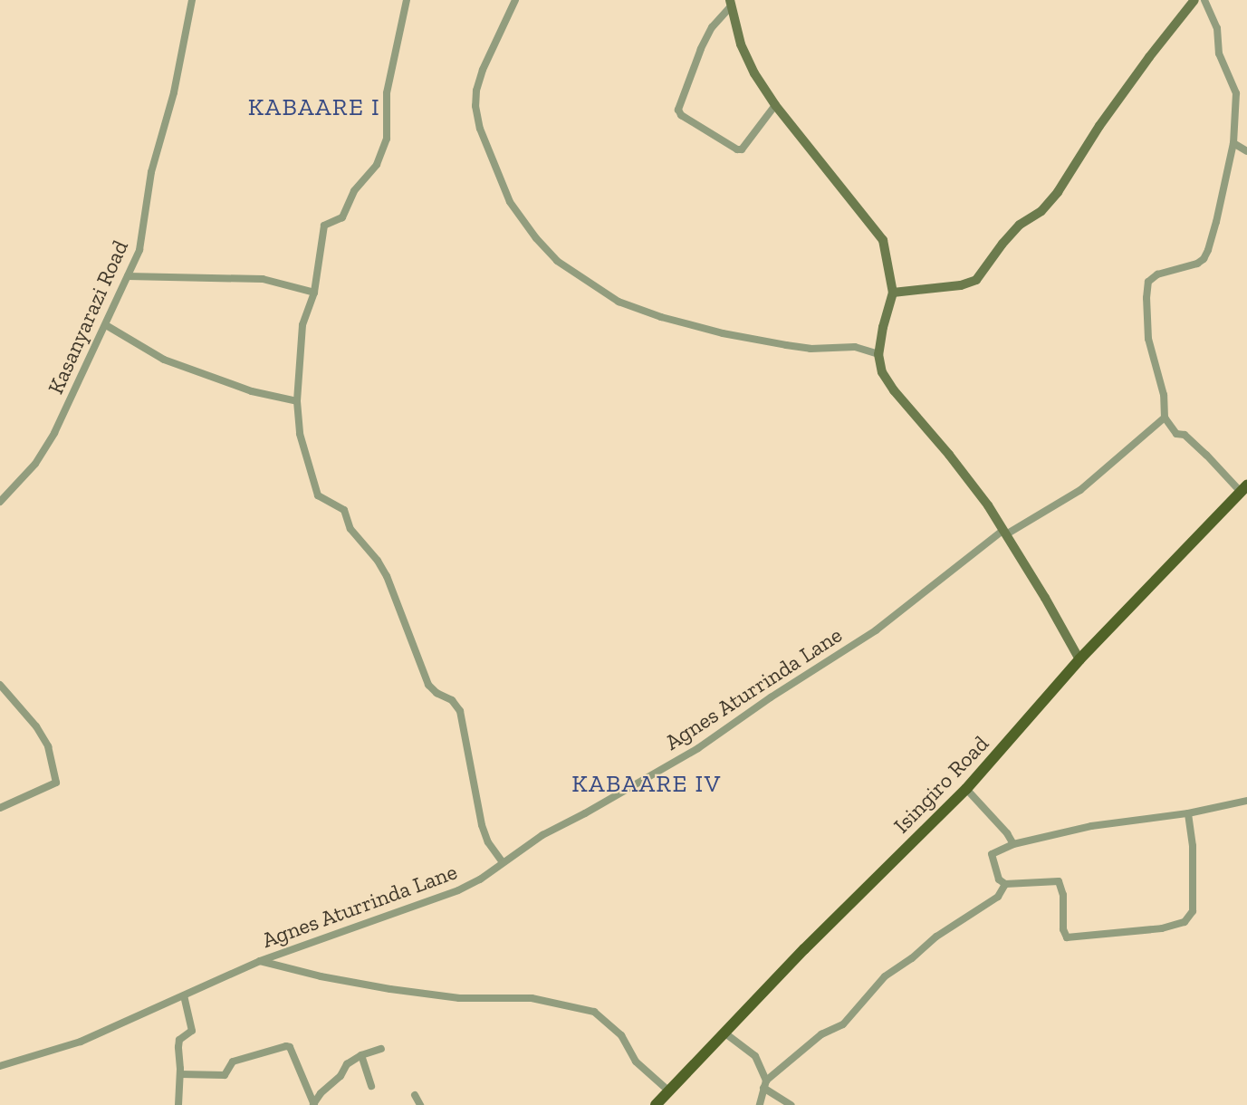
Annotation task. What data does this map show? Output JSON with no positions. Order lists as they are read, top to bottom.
{
  "streets": {
    "main road": ["Isingiro Road"],
    "street": ["Kasanyarazi Road", "Agnes Aturrinda Lane"]
  },
  "districts": ["KABAARE I", "KABAARE IV"]
}
